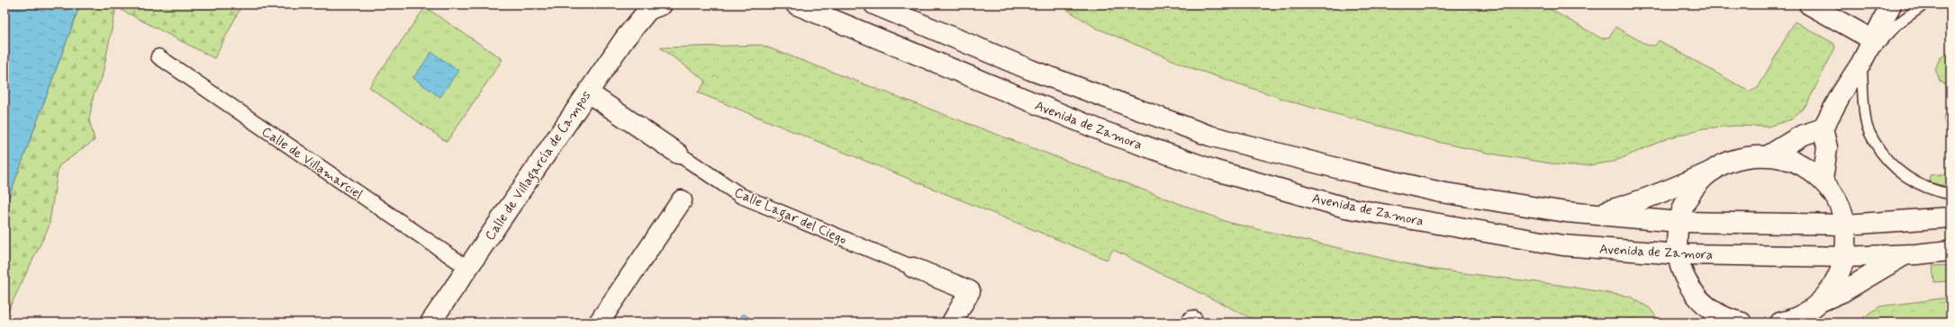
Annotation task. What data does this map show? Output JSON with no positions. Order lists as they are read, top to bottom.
{
  "streets": {
    "main road": ["Avenida de Zamora", "Calle de Villagarcía de Campos", "Calle Lagar del Ciego"],
    "street": ["Calle de Villamarciel"]
  },
  "crossings": [
    ["Calle de Villamarciel", "Calle de Villagarcía de Campos"],
    ["Calle de Villagarcía de Campos", "Calle Lagar del Ciego"]
  ]
}
